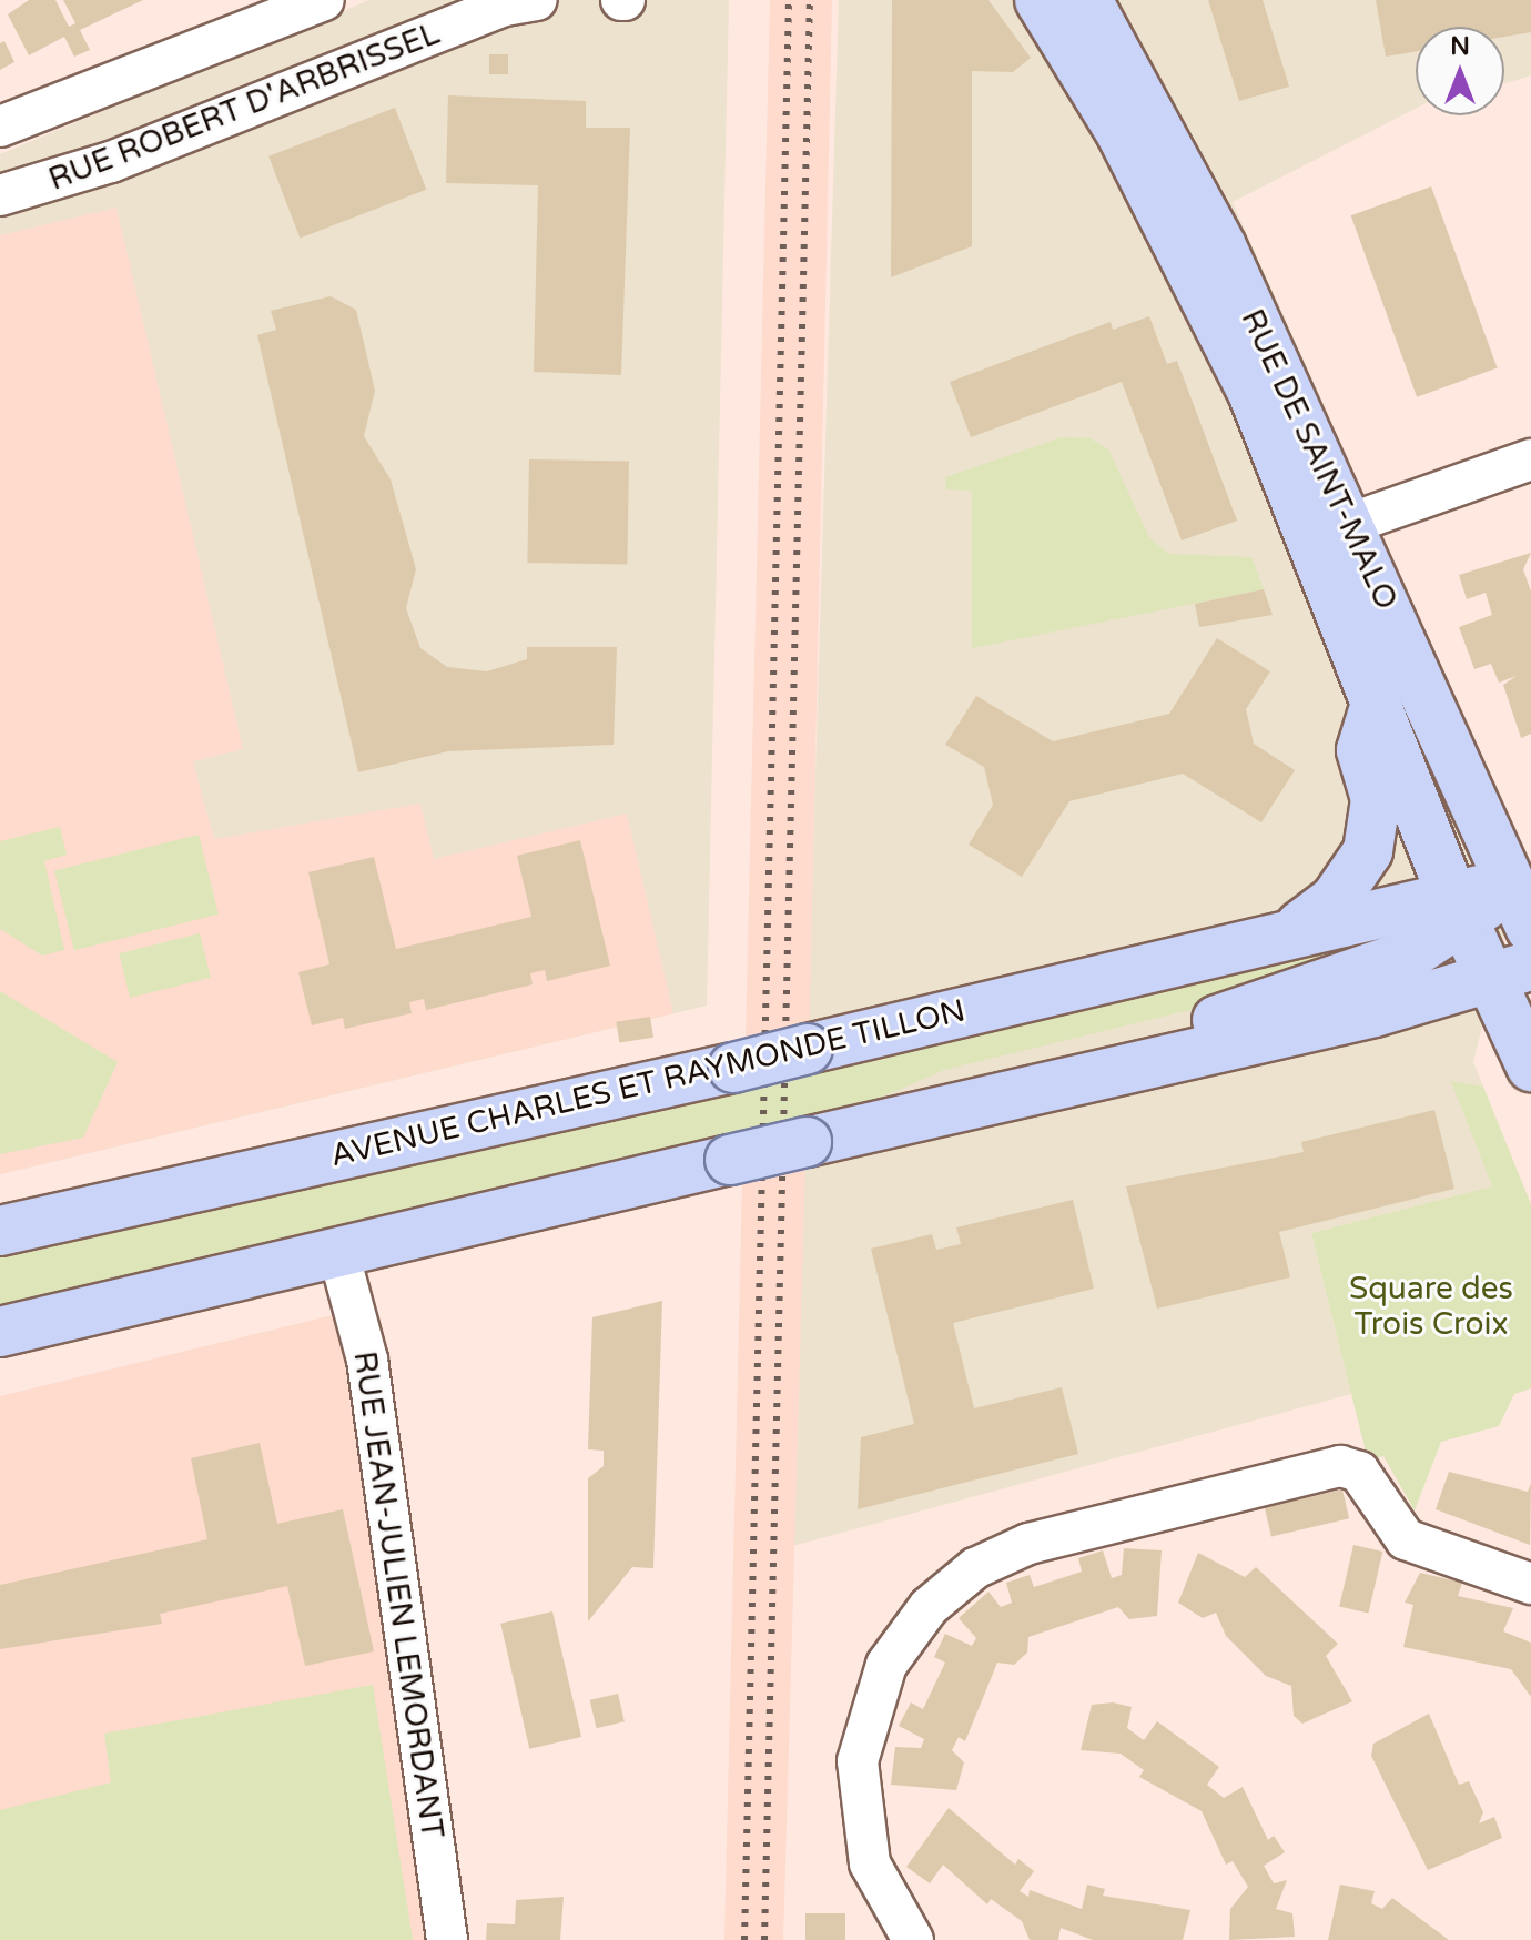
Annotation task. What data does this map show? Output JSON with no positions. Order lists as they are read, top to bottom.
{
  "streets": {
    "main road": ["RUE DE SAINT-MALO", "AVENUE CHARLES ET RAYMONDE TILLON"],
    "street": ["RUE ROBERT D'ARBRISSEL", "RUE JEAN-JULIEN LEMORDANT"]
  },
  "crossings": [
    ["RUE DE SAINT-MALO", "AVENUE CHARLES ET RAYMONDE TILLON"],
    ["AVENUE CHARLES ET RAYMONDE TILLON", "RUE JEAN-JULIEN LEMORDANT"]
  ],
  "parks": ["Square des Trois Croix"],
  "north": "top"
}
